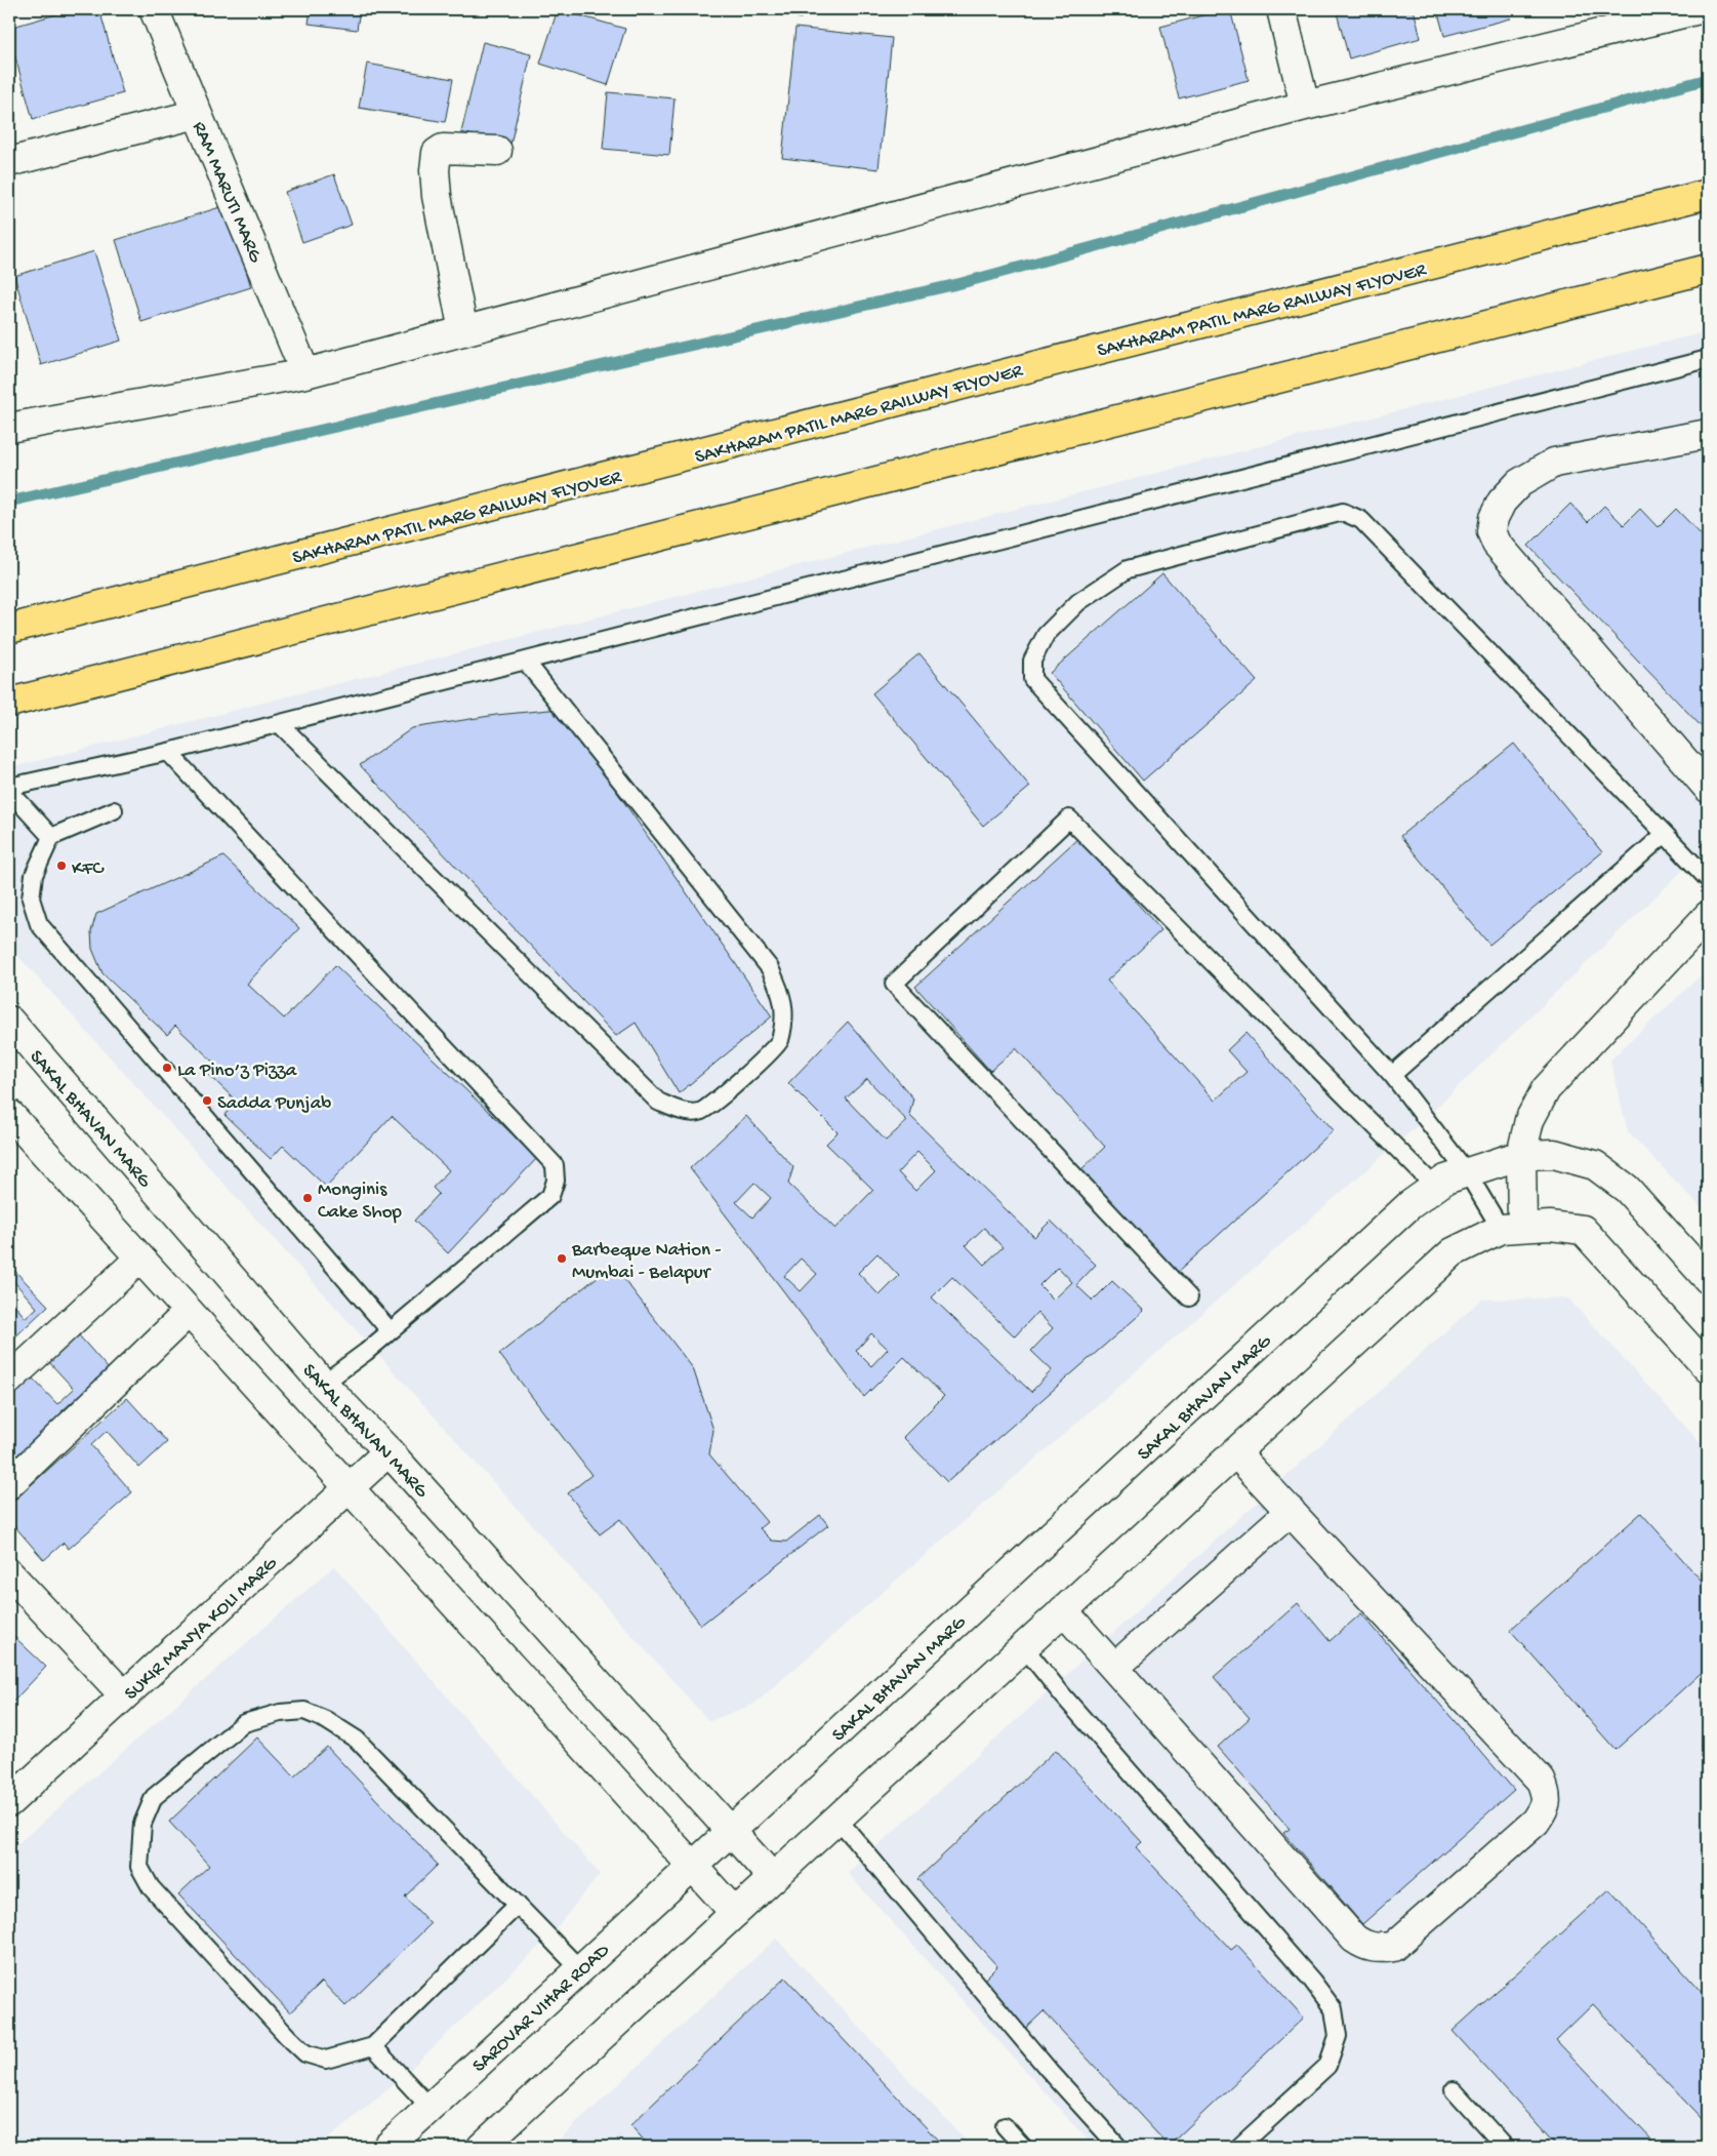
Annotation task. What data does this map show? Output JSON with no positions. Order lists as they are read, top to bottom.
{
  "streets": {
    "main road": ["SAKHARAM PATIL MARG RAILWAY FLYOVER"],
    "street": [
      "RAM MARUTI MARG",
      "SAKAL BHAVAN MARG",
      "SUKIR MANYA KOLI MARG",
      "SAROVAR VIHAR ROAD"
    ]
  },
  "crossings": [
    ["SAKAL BHAVAN MARG", "SUKIR MANYA KOLI MARG"],
    ["SAKAL BHAVAN MARG", "SAROVAR VIHAR ROAD"]
  ],
  "places": [
    "KFC",
    "La Pino’z Pizza",
    "Sadda Punjab",
    "Monginis Cake Shop",
    "Barbeque Nation - Mumbai - Belapur"
  ]
}
